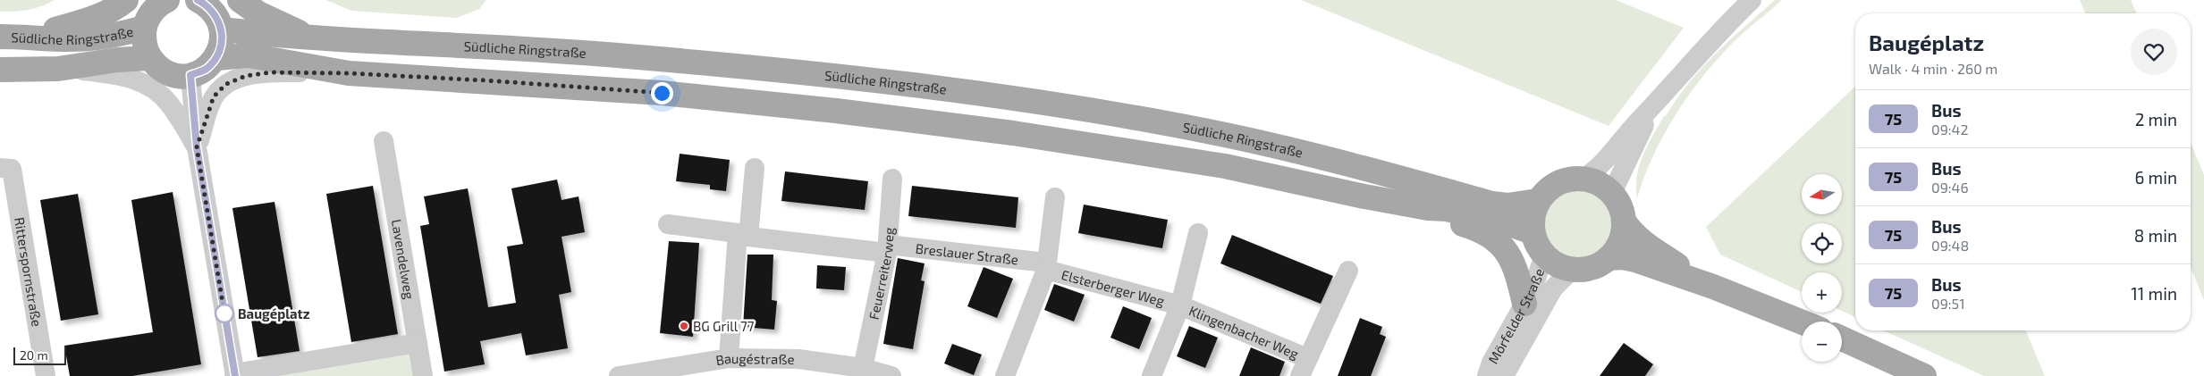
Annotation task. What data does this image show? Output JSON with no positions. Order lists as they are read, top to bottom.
{
  "streets": {
    "main road": ["Südliche Ringstraße"],
    "street": [
      "Breslauer Straße",
      "Lavendelweg",
      "Ritterspornstraße",
      "Feuerreiterweg",
      "Elsterberger Weg",
      "Mörfelder Straße",
      "Klingenbacher Weg",
      "Baugéstraße"
    ]
  },
  "crossings": [
    ["Südliche Ringstraße", "Mörfelder Straße"],
    ["Breslauer Straße", "Feuerreiterweg"],
    ["Breslauer Straße", "Elsterberger Weg"],
    ["Feuerreiterweg", "Baugéstraße"],
    ["Elsterberger Weg", "Klingenbacher Weg"]
  ],
  "places": ["Baugéplatz", "BG Grill 77"],
  "lines": ["bus line 75"],
  "scale_bar": "20 m",
  "north": "left",
  "page": {
    "heading": ["Baugéplatz", "Walk · 4 min · 260 m"],
    "list": [
      {
        "mark": "75",
        "name": "Bus",
        "note": "09:42",
        "value": "2 min"
      },
      {
        "mark": "75",
        "name": "Bus",
        "note": "09:46",
        "value": "6 min"
      },
      {
        "mark": "75",
        "name": "Bus",
        "note": "09:48",
        "value": "8 min"
      },
      {
        "mark": "75",
        "name": "Bus",
        "note": "09:51",
        "value": "11 min"
      }
    ],
    "map_buttons": ["+", "−"],
    "scale": "20 m"
  }
}
